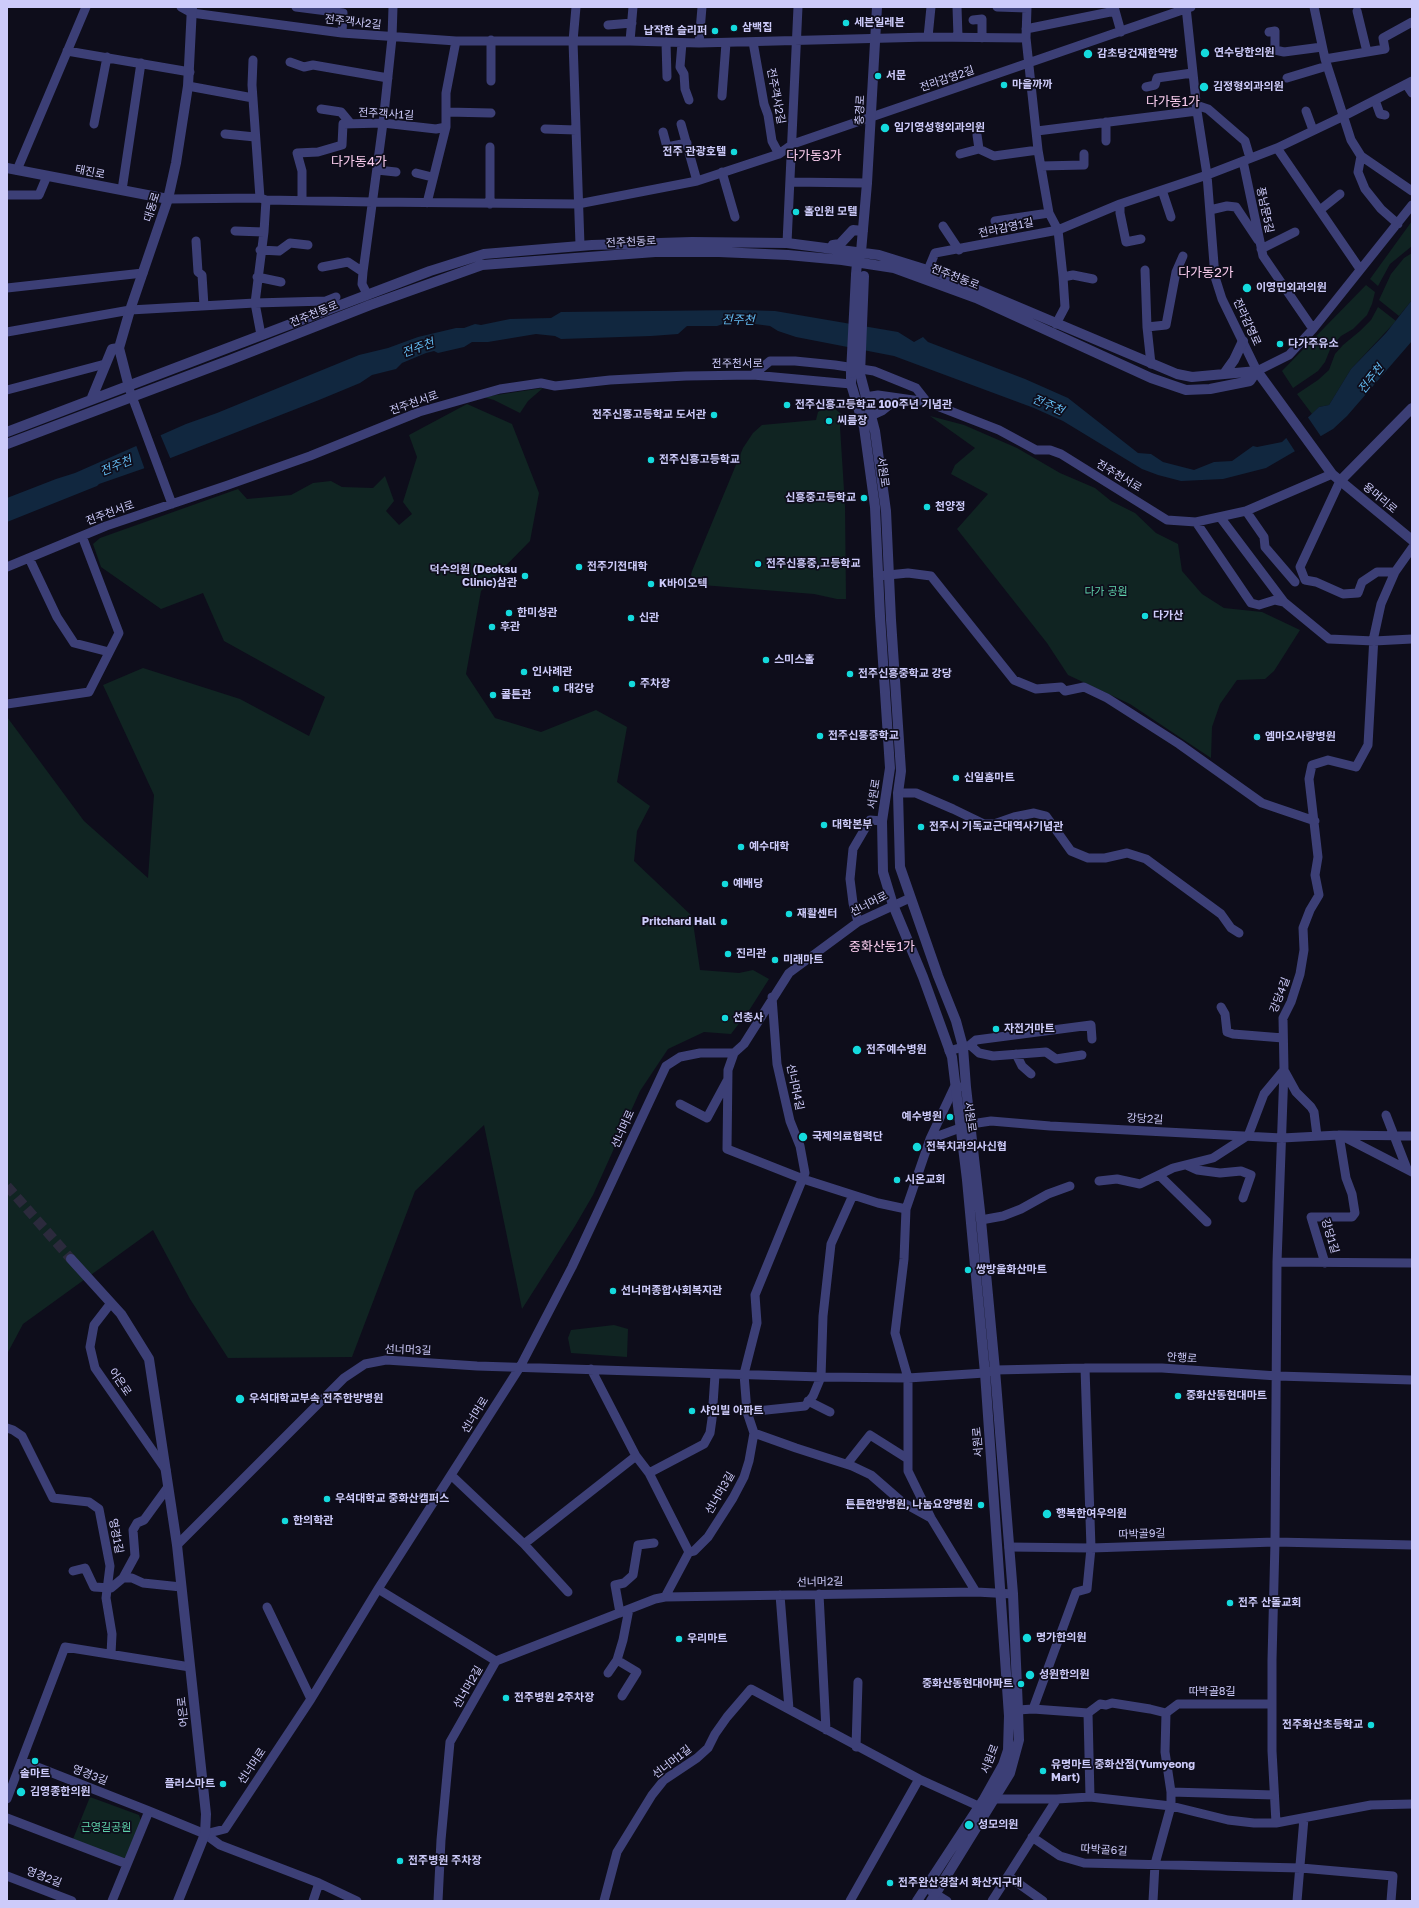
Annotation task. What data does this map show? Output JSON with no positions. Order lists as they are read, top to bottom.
{
  "streets": {
    "street": [
      "전주객사2길",
      "전라감영2길",
      "충경로",
      "전주객사1길",
      "태진로",
      "대동로",
      "풍남문5길",
      "전라감영1길",
      "전주천동로",
      "전라감영로",
      "전주천서로",
      "서원로",
      "용머리로",
      "선너머로",
      "강당4길",
      "선너머4길",
      "강당2길",
      "강당1길",
      "선너머3길",
      "안행로",
      "어은로",
      "따박골9길",
      "영경1길",
      "선너머2길",
      "따박골8길",
      "선너머1길",
      "영경3길",
      "따박골6길",
      "영경2길"
    ]
  },
  "crossings": [
    ["전주객사2길", "충경로"],
    ["전주객사2길", "전주객사1길"],
    ["전주객사2길", "대동로"],
    ["전주객사2길", "전주천동로"],
    ["전라감영2길", "충경로"],
    ["전라감영2길", "전라감영로"],
    ["충경로", "전주천동로"],
    ["충경로", "서원로"],
    ["태진로", "대동로"],
    ["풍남문5길", "전주천동로"],
    ["풍남문5길", "전라감영로"],
    ["전라감영1길", "전주천동로"],
    ["전라감영1길", "전라감영로"],
    ["전주천동로", "전라감영로"],
    ["전주천동로", "용머리로"],
    ["전라감영로", "용머리로"],
    ["전주천서로", "서원로"],
    ["전주천서로", "용머리로"],
    ["서원로", "선너머로"],
    ["서원로", "강당2길"],
    ["서원로", "선너머3길"],
    ["서원로", "안행로"],
    ["서원로", "따박골9길"],
    ["서원로", "선너머2길"],
    ["서원로", "선너머1길"],
    ["선너머로", "선너머4길"],
    ["선너머로", "선너머3길"],
    ["선너머로", "어은로"],
    ["선너머로", "영경3길"],
    ["강당4길", "강당2길"],
    ["선너머4길", "선너머3길"],
    ["강당2길", "강당1길"],
    ["선너머3길", "안행로"],
    ["선너머3길", "어은로"],
    ["어은로", "영경3길"]
  ],
  "districts": [
    "다가동1가",
    "다가동3가",
    "다가동4가",
    "다가동2가",
    "중화산동1가"
  ],
  "water": ["전주천"],
  "parks": ["다가 공원", "근영길공원"],
  "places": [
    "세븐일레븐",
    "삼백집",
    "납작한 슬리퍼",
    "연수당한의원",
    "감초당건재한약방",
    "서문",
    "마을까까",
    "김정형외과의원",
    "임기영성형외과의원",
    "전주 관광호텔",
    "홀인원 모텔",
    "이영민외과의원",
    "다가주유소",
    "전주신흥고등학교 100주년 기념관",
    "전주신흥고등학교 도서관",
    "씨름장",
    "전주신흥고등학교",
    "신흥중고등학교",
    "천양정",
    "전주신흥중,고등학교",
    "전주기전대학",
    "덕수의원 (Deoksu Clinic)삼관",
    "K바이오텍",
    "한미성관",
    "다가산",
    "신관",
    "후관",
    "스미스홀",
    "인사례관",
    "전주신흥중학교 강당",
    "주차장",
    "대강당",
    "콜튼관",
    "전주신흥중학교",
    "엠마오사랑병원",
    "신일홈마트",
    "대학본부",
    "전주시 기독교근대역사기념관",
    "예수대학",
    "예배당",
    "재활센터",
    "Pritchard Hall",
    "진리관",
    "미래마트",
    "선충사",
    "자전거마트",
    "전주예수병원",
    "예수병원",
    "국제의료협력단",
    "전북치과의사신협",
    "시온교회",
    "쌍방울화산마트",
    "선너머종합사회복지관",
    "중화산동현대마트",
    "우석대학교부속 전주한방병원",
    "샤인빌 아파트",
    "우석대학교 중화산캠퍼스",
    "튼튼한방병원, 나눔요양병원",
    "행복한여우의원",
    "한의학관",
    "전주 산돌교회",
    "명가한의원",
    "우리마트",
    "성원한의원",
    "중화산동현대아파트",
    "전주병원 2주차장",
    "전주화산초등학교",
    "솔마트",
    "유명마트 중화산점(Yumyeong Mart)",
    "플러스마트",
    "김영종한의원",
    "성모의원",
    "전주병원 주차장",
    "전주완산경찰서 화산지구대"
  ]
}
